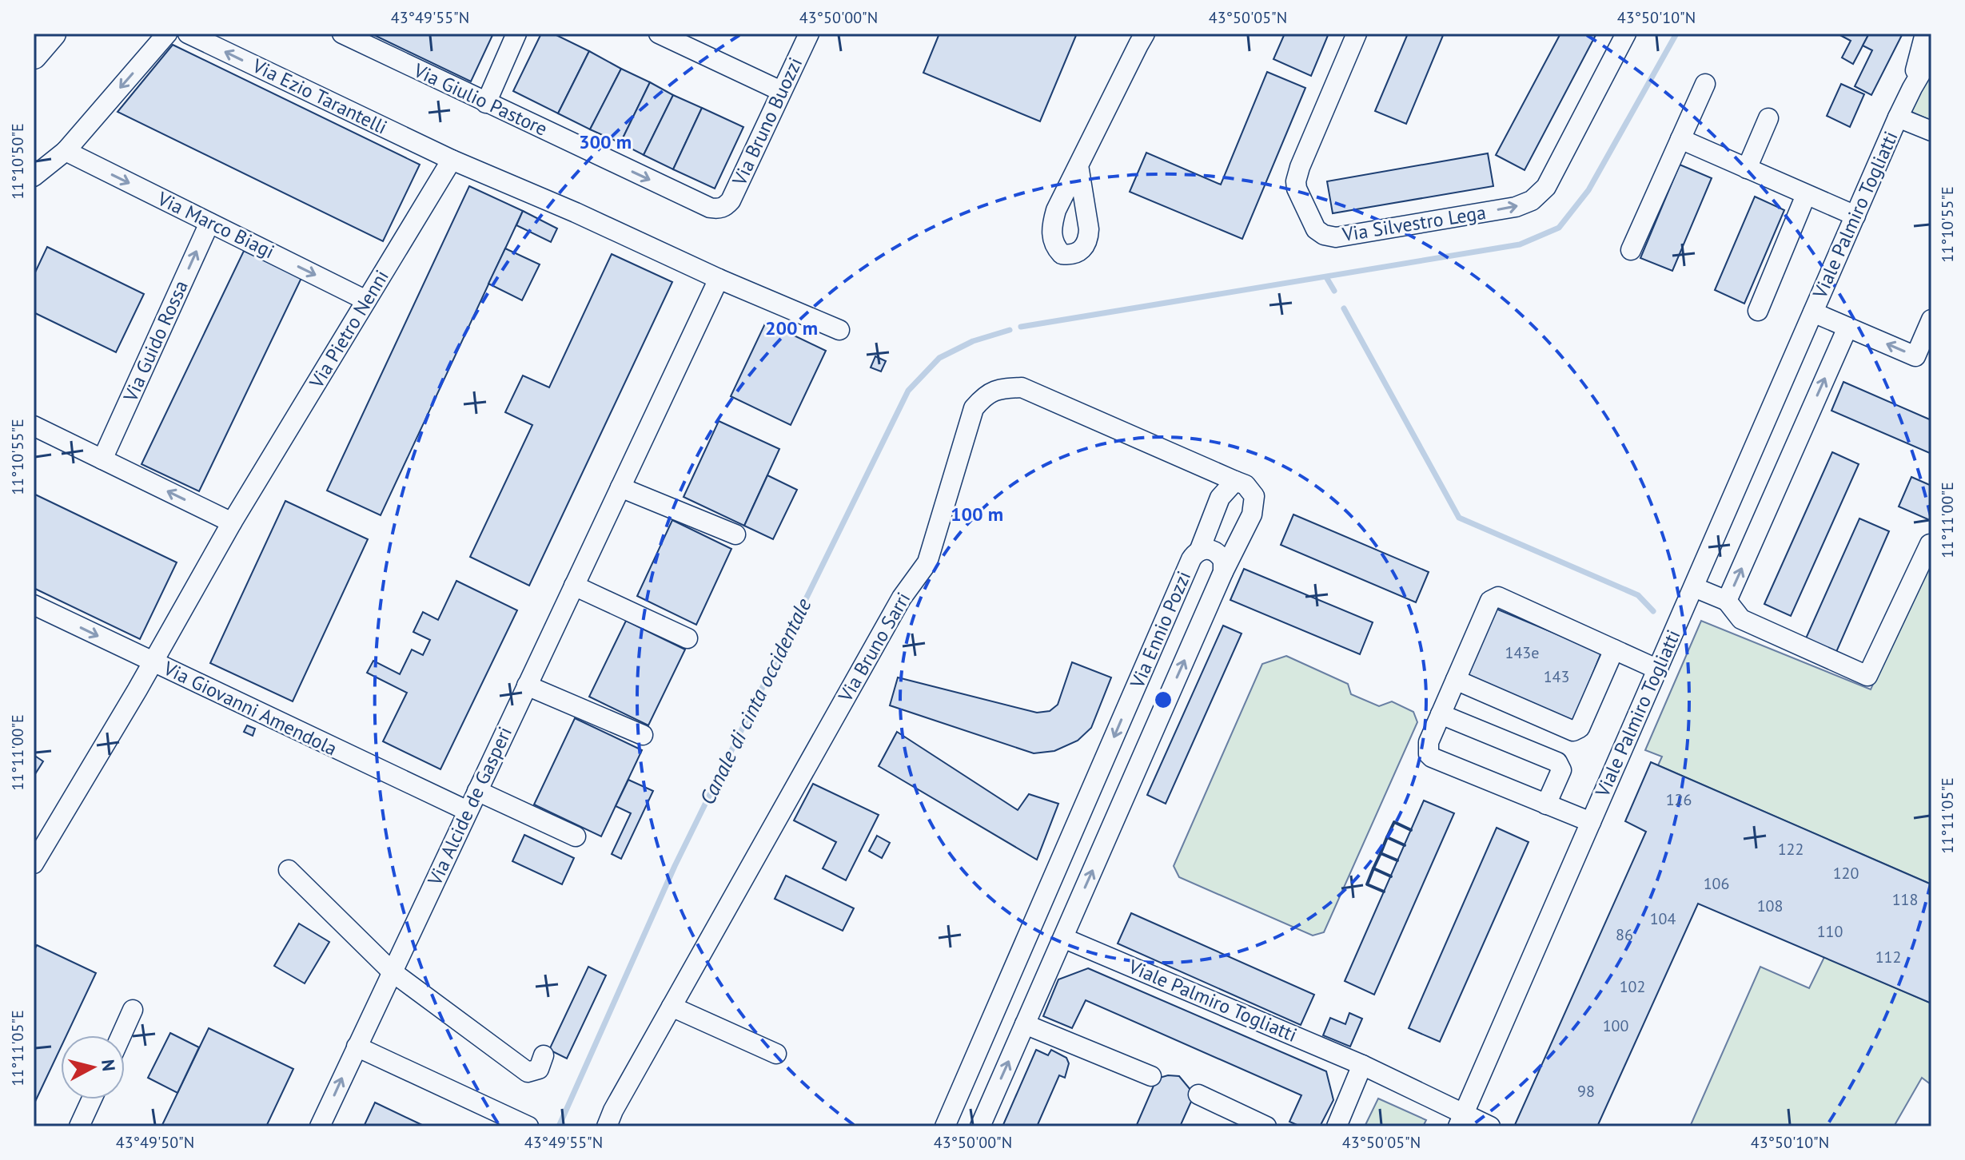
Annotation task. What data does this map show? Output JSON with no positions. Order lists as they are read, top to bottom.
{
  "streets": {
    "street": [
      "Via Ezio Tarantelli",
      "Via Giulio Pastore",
      "Via Bruno Buozzi",
      "Viale Palmiro Togliatti",
      "Via Silvestro Lega",
      "Via Marco Biagi",
      "Via Pietro Nenni",
      "Via Guido Rossa",
      "Via Ennio Pozzi",
      "Via Bruno Sarri",
      "Via Giovanni Amendola",
      "Via Alcide de Gasperi"
    ]
  },
  "crossings": [
    ["Via Ezio Tarantelli", "Via Pietro Nenni"],
    ["Via Giulio Pastore", "Via Bruno Buozzi"],
    ["Viale Palmiro Togliatti", "Via Ennio Pozzi"],
    ["Via Marco Biagi", "Via Pietro Nenni"],
    ["Via Marco Biagi", "Via Guido Rossa"],
    ["Via Pietro Nenni", "Via Giovanni Amendola"],
    ["Via Giovanni Amendola", "Via Alcide de Gasperi"]
  ],
  "one_way": ["Via Ezio Tarantelli", "Via Marco Biagi", "Via Guido Rossa"],
  "water": ["Canale di cinta occidentale"],
  "house_numbers": [
    "143e",
    "143",
    "126",
    "122",
    "120",
    "106",
    "118",
    "108",
    "104",
    "110",
    "86",
    "112",
    "102",
    "100",
    "98"
  ],
  "north": "right",
  "coordinates": [
    "43°49'55\"N",
    "43°50'00\"N",
    "43°50'05\"N",
    "43°50'10\"N",
    "11°10'50\"E",
    "11°10'55\"E",
    "11°11'00\"E",
    "11°11'05\"E",
    "43°49'50\"N"
  ],
  "rings": ["300 m", "200 m", "100 m"]
}
